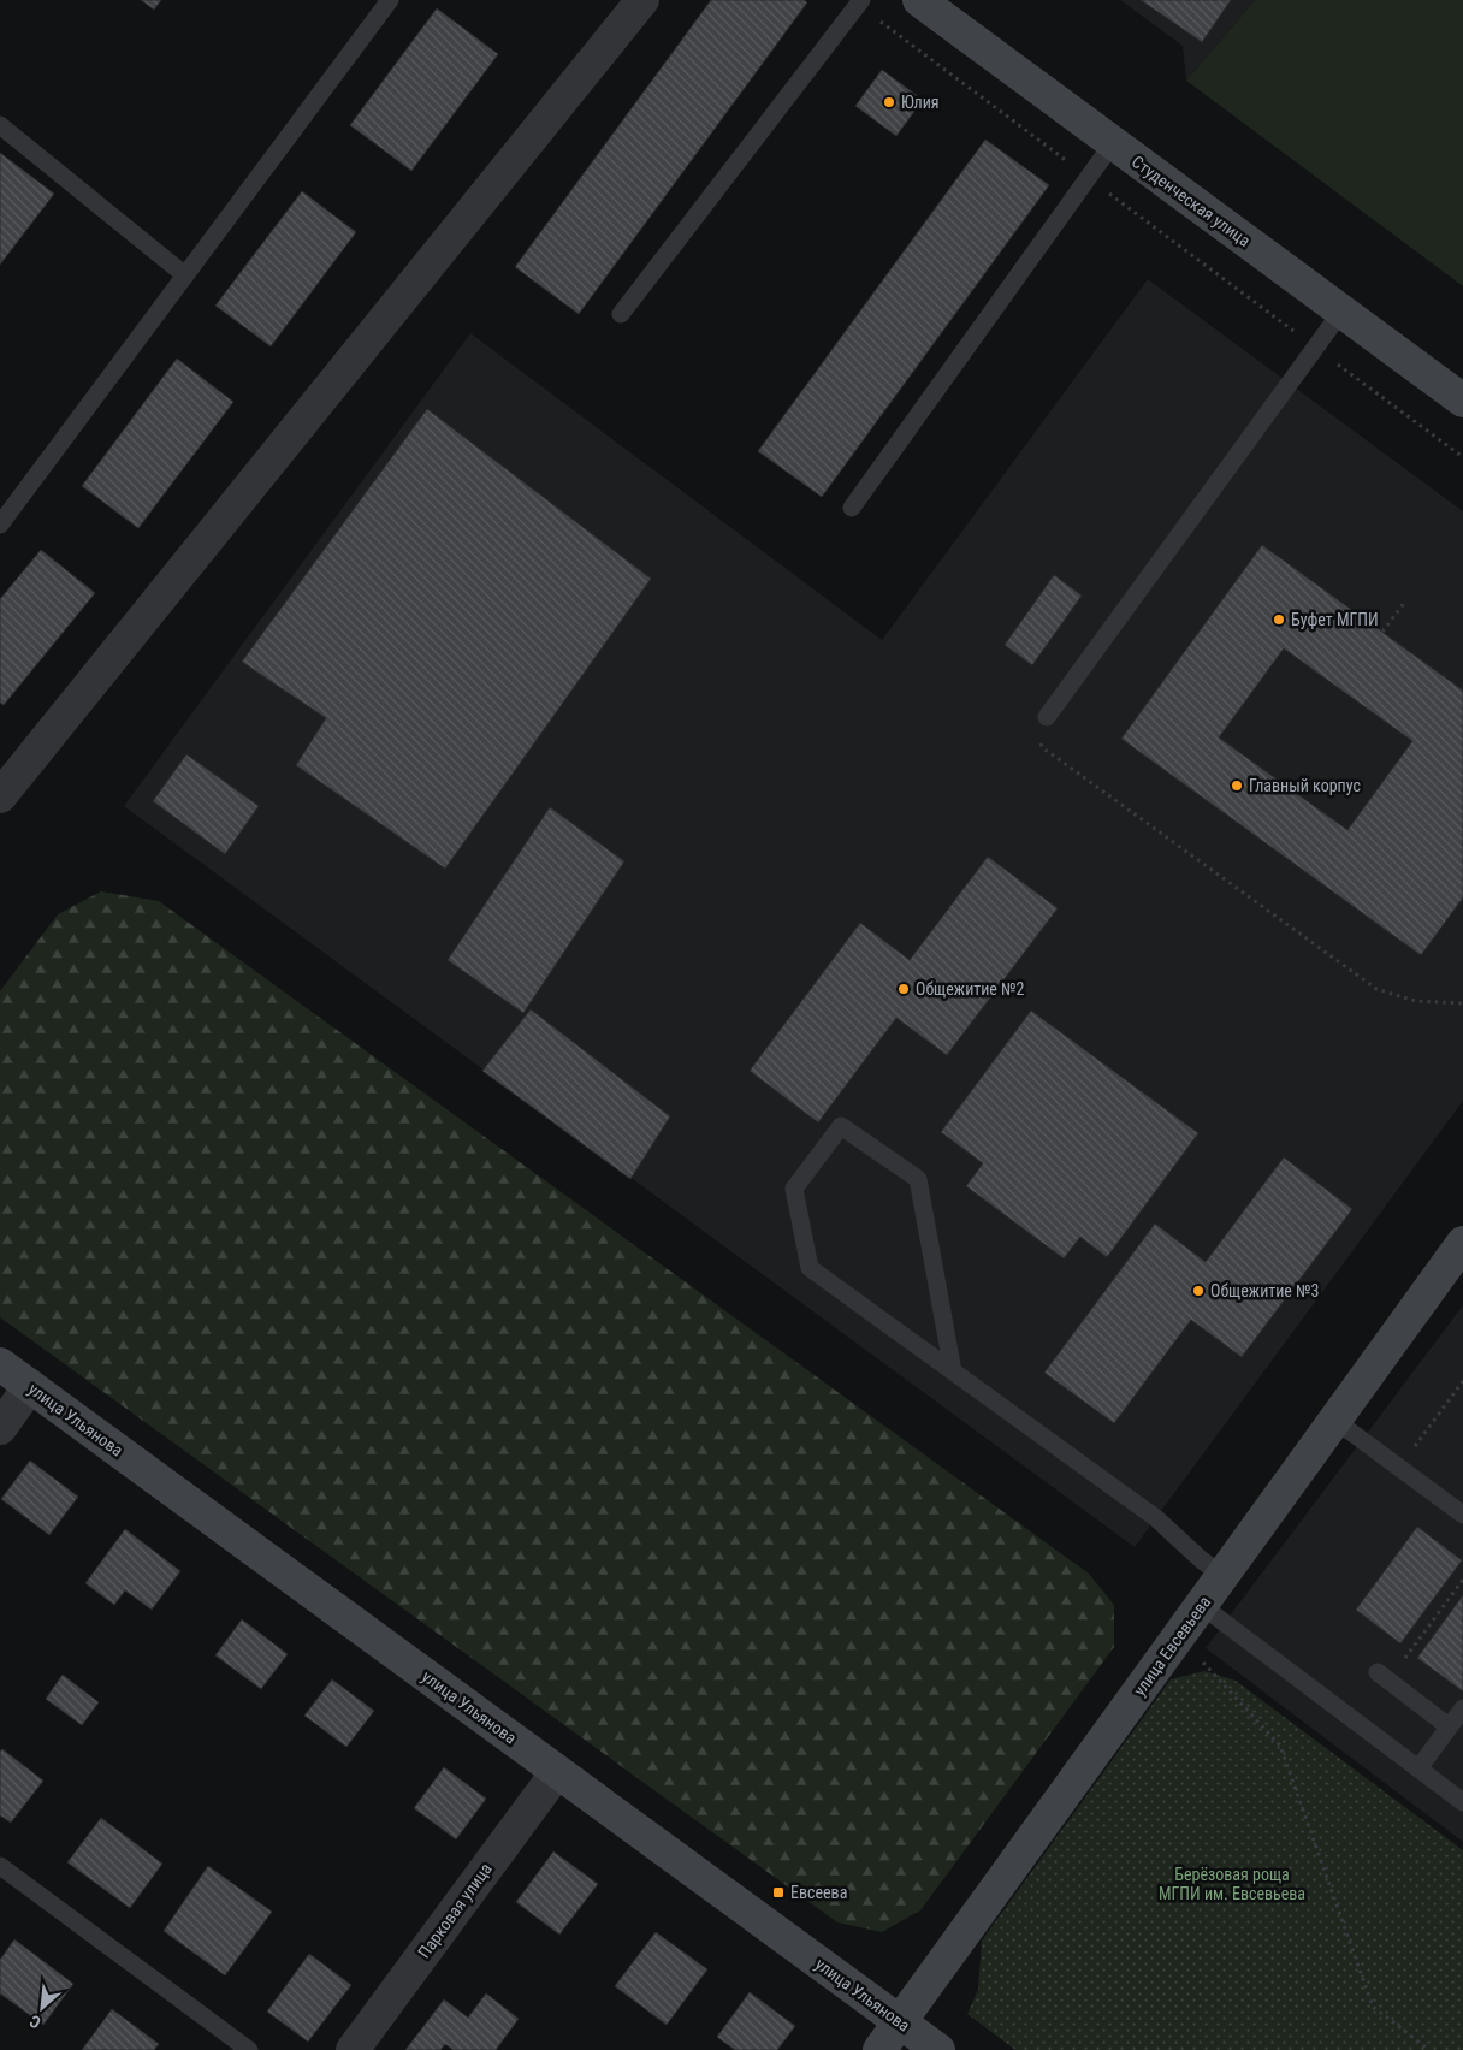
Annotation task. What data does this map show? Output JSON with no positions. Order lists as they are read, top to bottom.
{
  "streets": {
    "street": [
      "Студенческая улица",
      "улица Ульянова",
      "улица Евсевьева",
      "Парковая улица"
    ]
  },
  "crossings": [
    ["улица Ульянова", "улица Евсевьева"],
    ["улица Ульянова", "Парковая улица"]
  ],
  "parks": ["Берёзовая роща МГПИ им. Евсевьева"],
  "places": {
    "other": [
      "Юлия",
      "Буфет МГПИ",
      "Главный корпус",
      "Общежитие №2",
      "Общежитие №3"
    ],
    "transit": ["Евсеева"]
  },
  "north": "bottom left"
}
